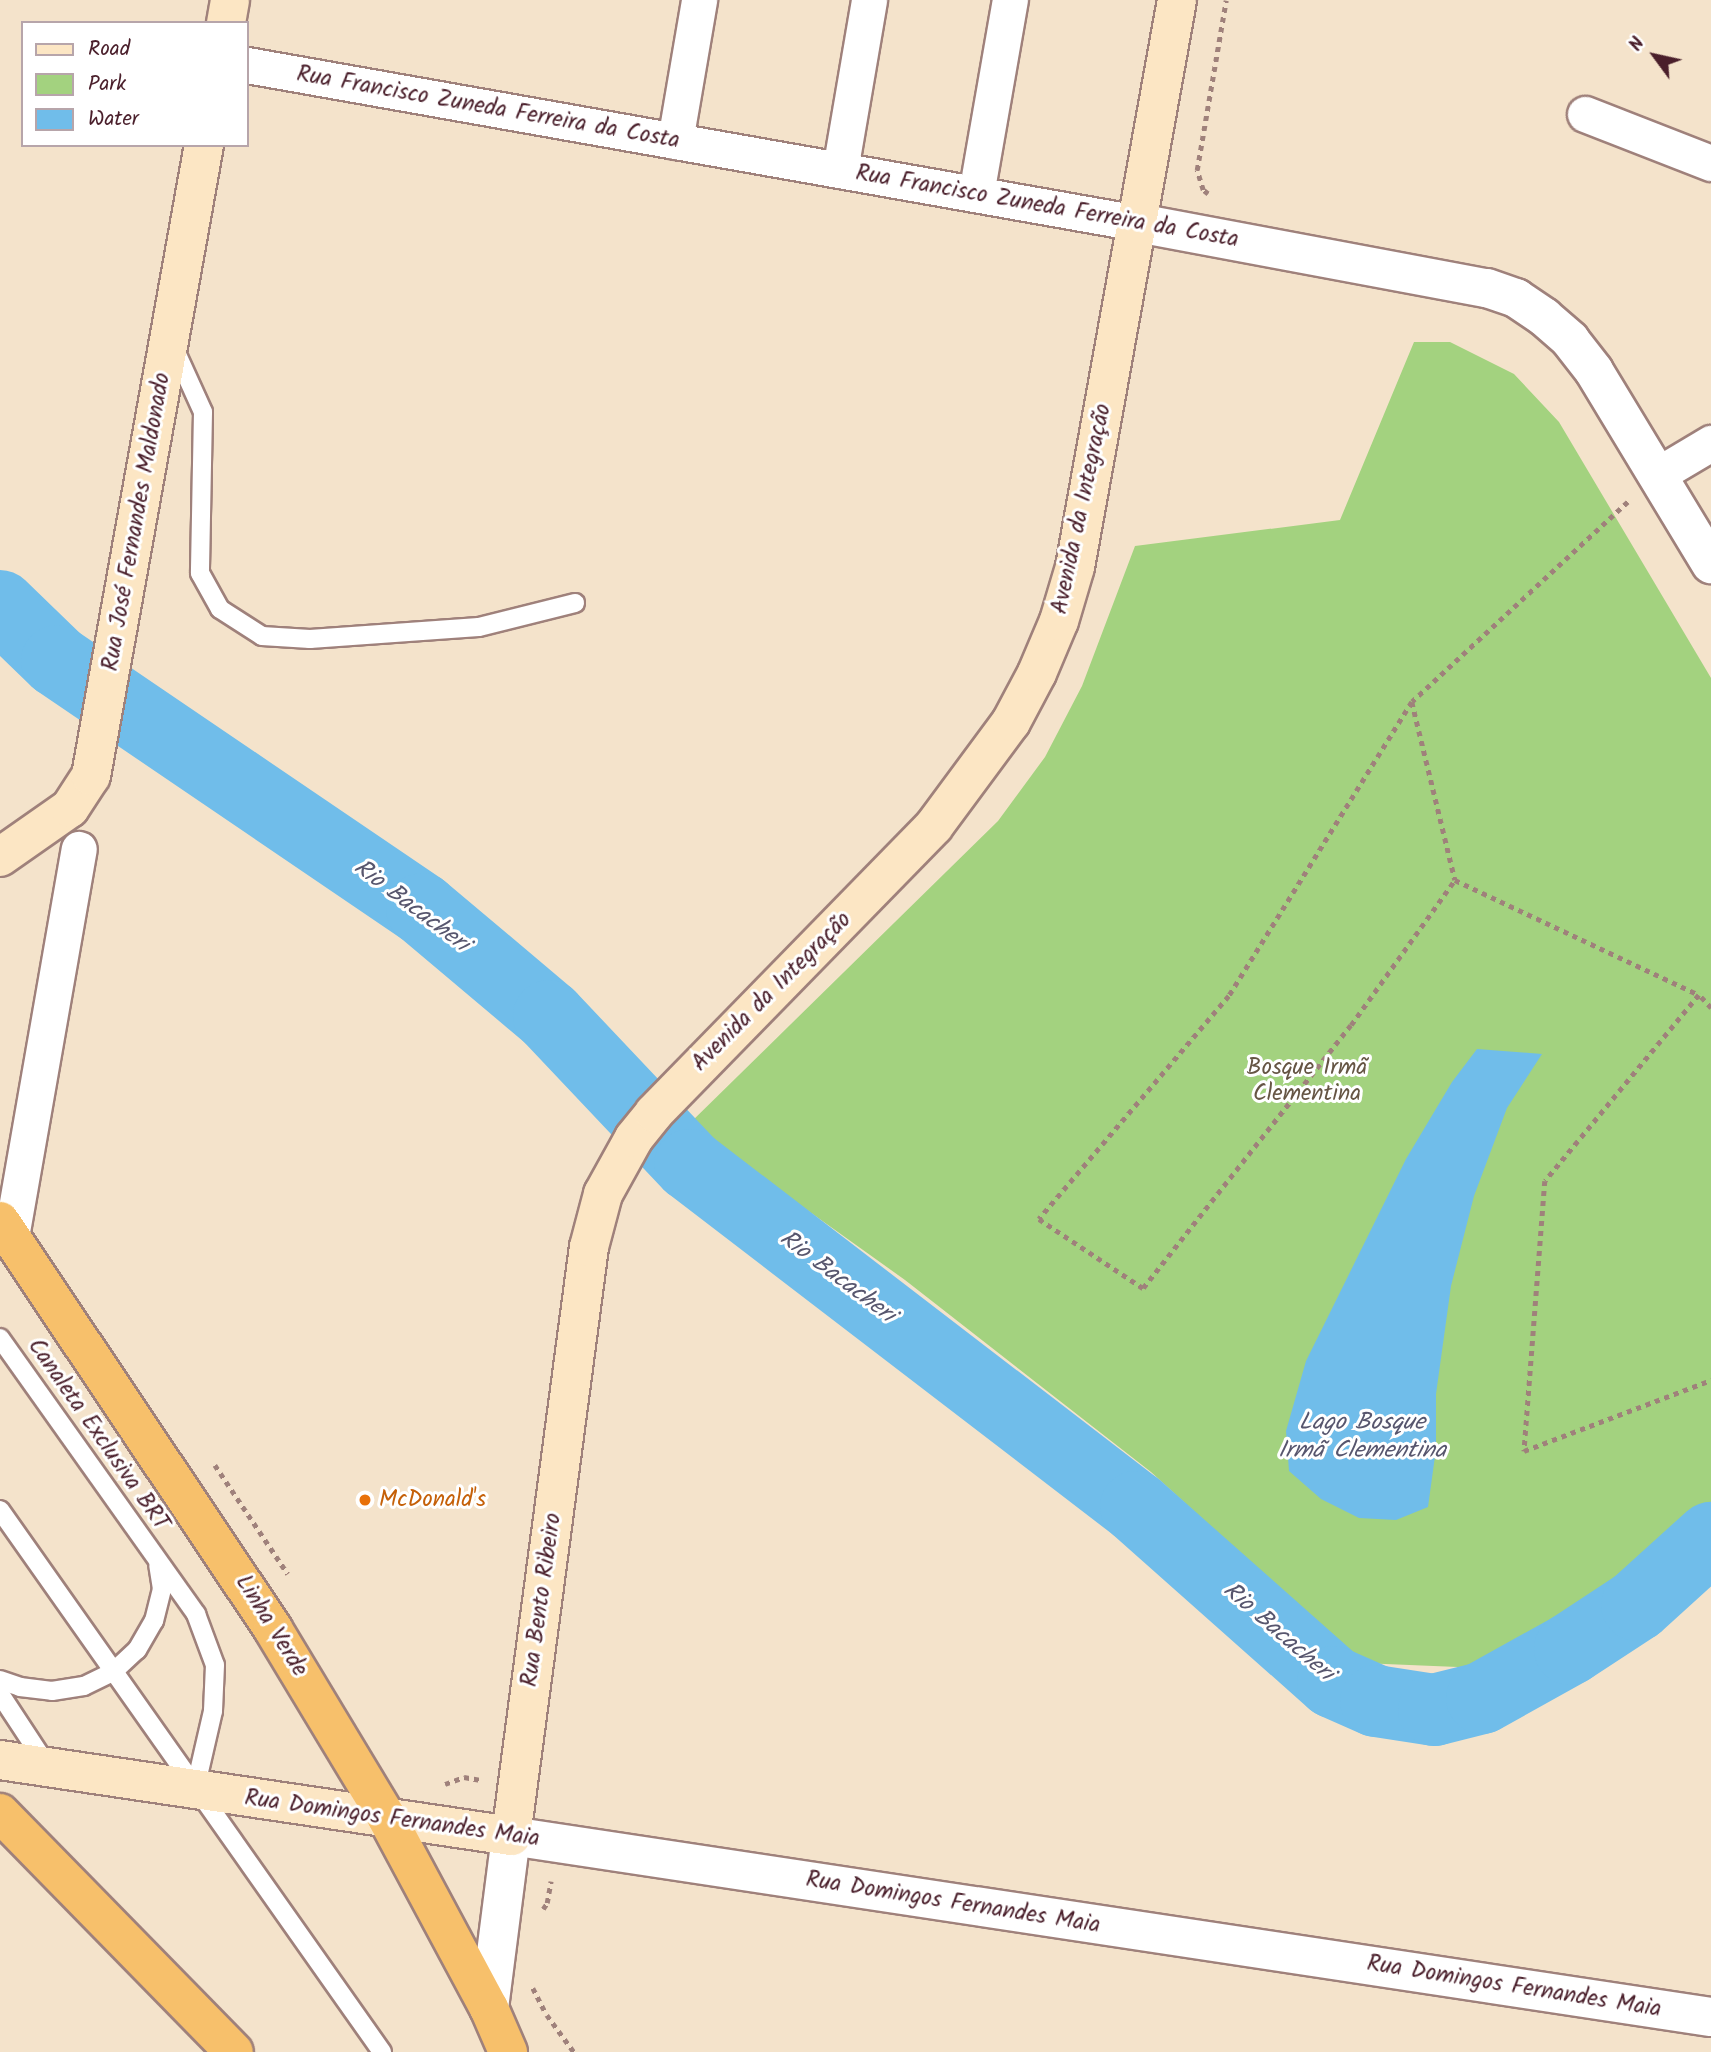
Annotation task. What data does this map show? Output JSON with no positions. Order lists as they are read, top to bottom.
{
  "streets": {
    "highway": ["Linha Verde"],
    "main road": [
      "Avenida da Integração",
      "Rua José Fernandes Maldonado",
      "Rua Bento Ribeiro",
      "Rua Domingos Fernandes Maia"
    ],
    "street": ["Rua Francisco Zuneda Ferreira da Costa"],
    "lane": ["Canaleta Exclusiva BRT"]
  },
  "crossings": [
    ["Rua Francisco Zuneda Ferreira da Costa", "Avenida da Integração"],
    ["Avenida da Integração", "Rua Bento Ribeiro"],
    ["Canaleta Exclusiva BRT", "Rua Domingos Fernandes Maia"],
    ["Rua Bento Ribeiro", "Linha Verde"],
    ["Rua Bento Ribeiro", "Rua Domingos Fernandes Maia"],
    ["Linha Verde", "Rua Domingos Fernandes Maia"]
  ],
  "water": ["Rio Bacacheri", "Lago Bosque Irmã Clementina"],
  "parks": ["Bosque Irmã Clementina"],
  "places": ["McDonald's"],
  "legend": ["Road", "Park", "Water"],
  "north": "top left"
}
